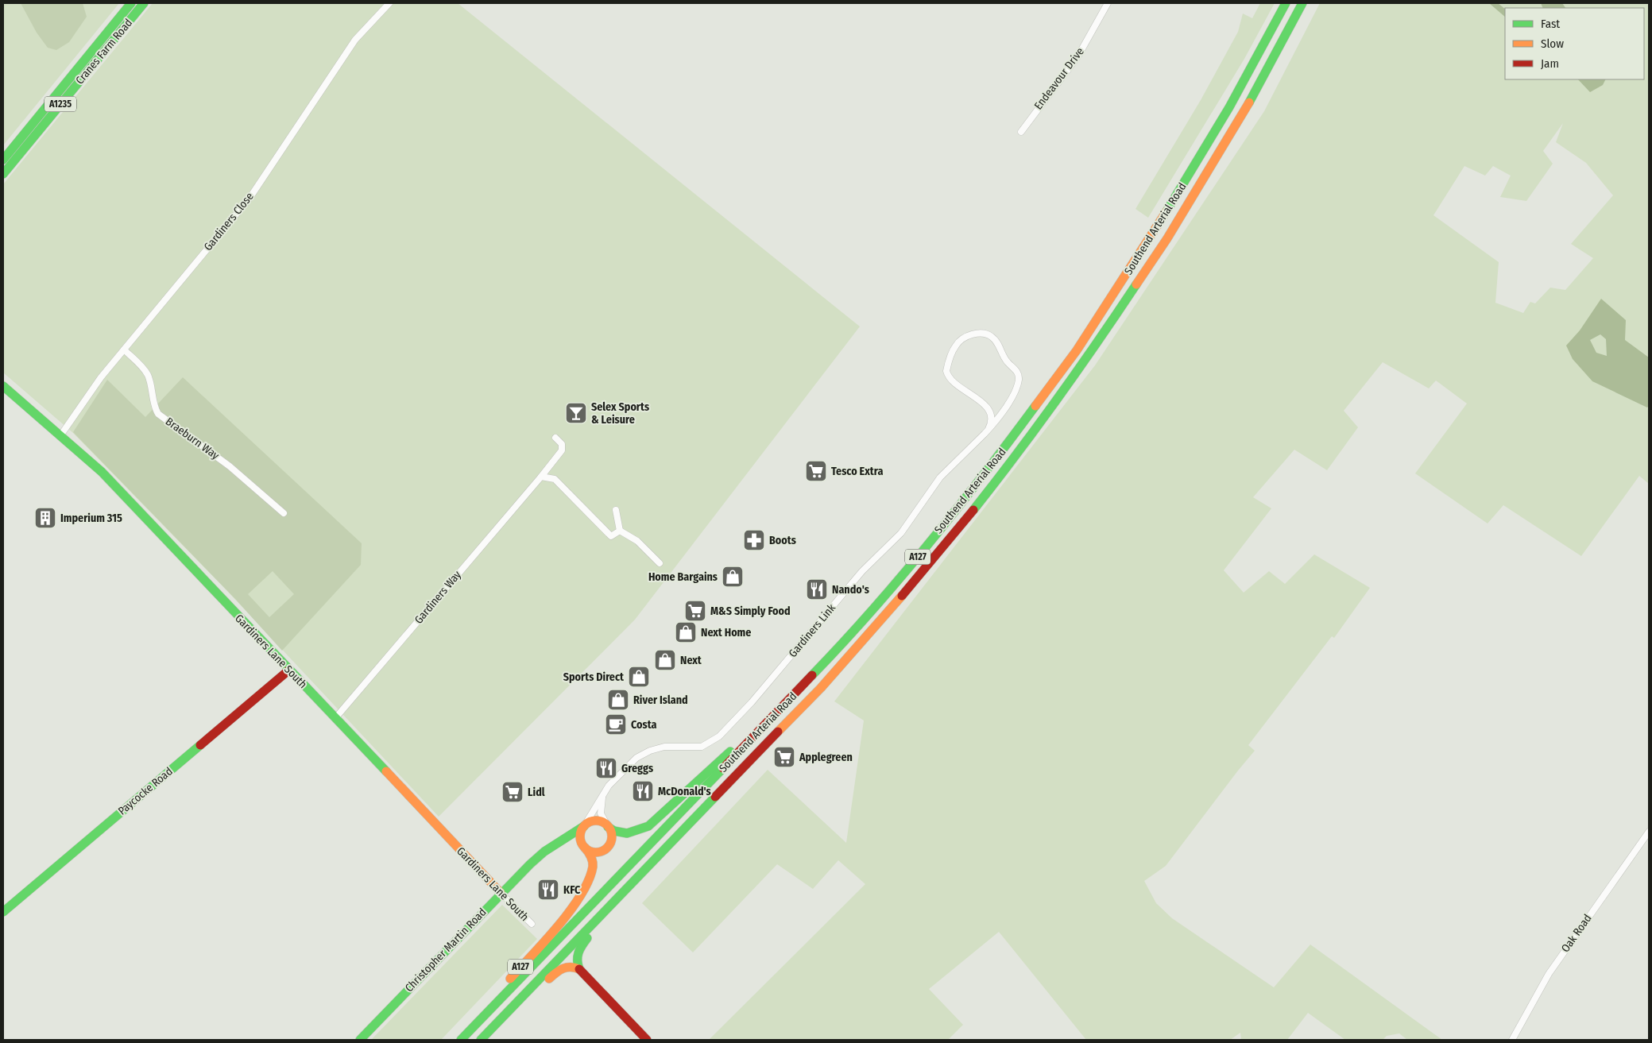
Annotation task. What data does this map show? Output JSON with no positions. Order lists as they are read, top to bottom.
{
  "streets": {
    "main road": [
      "Cranes Farm Road",
      "A1235",
      "Southend Arterial Road",
      "A127",
      "Gardiners Lane South",
      "Paycocke Road",
      "Christopher Martin Road"
    ],
    "street": [
      "Endeavour Drive",
      "Gardiners Close",
      "Braeburn Way",
      "Gardiners Way",
      "Gardiners Link",
      "Oak Road"
    ]
  },
  "crossings": [
    ["Gardiners Close", "Braeburn Way"],
    ["Gardiners Close", "Gardiners Lane South"],
    ["Southend Arterial Road", "A127"],
    ["A127", "Gardiners Link"],
    ["A127", "Christopher Martin Road"],
    ["Gardiners Way", "Gardiners Lane South"],
    ["Gardiners Link", "Christopher Martin Road"],
    ["Gardiners Lane South", "Paycocke Road"],
    ["Gardiners Lane South", "Christopher Martin Road"]
  ],
  "places": {
    "bar": ["Selex Sports & Leisure"],
    "supermarket": [
      "Tesco Extra",
      "M&S Simply Food",
      "Applegreen",
      "Lidl"
    ],
    "building": ["Imperium 315"],
    "pharmacy": ["Boots"],
    "shop": [
      "Home Bargains",
      "Next Home",
      "Next",
      "Sports Direct",
      "River Island"
    ],
    "restaurant": [
      "Nando's",
      "Greggs",
      "McDonald's",
      "KFC"
    ],
    "cafe": ["Costa"]
  },
  "legend": ["Fast", "Slow", "Jam"]
}
